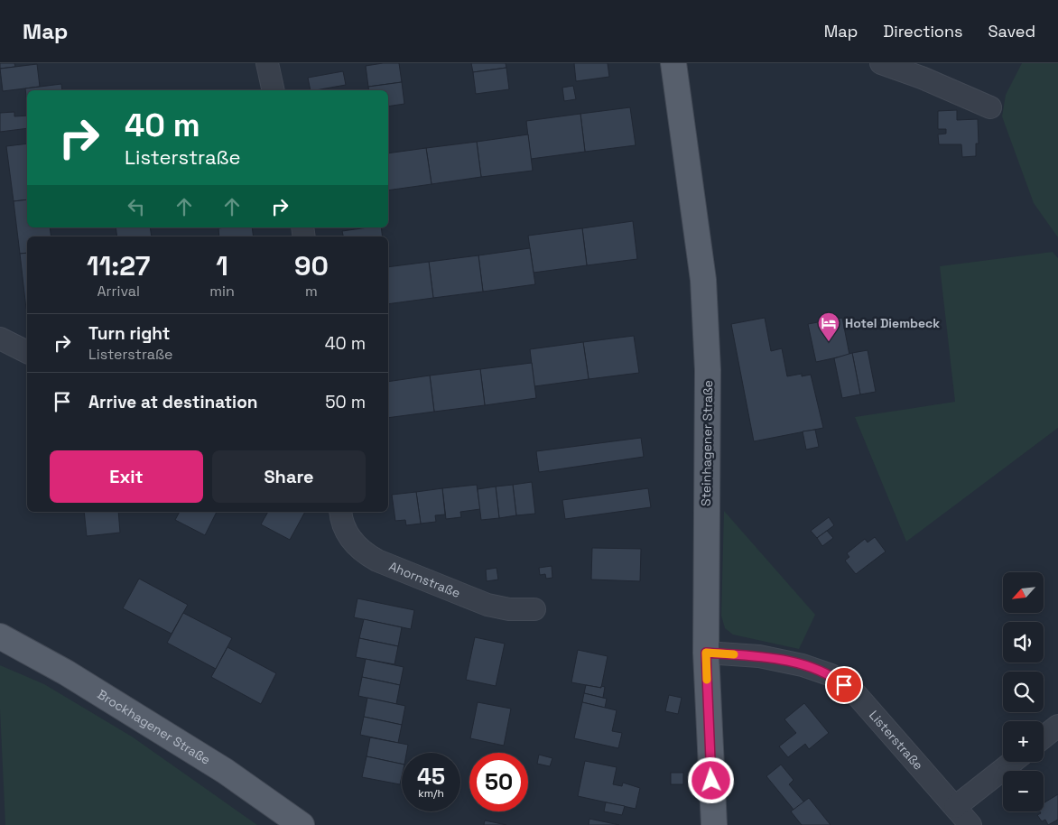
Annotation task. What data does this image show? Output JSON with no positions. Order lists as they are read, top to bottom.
{
  "streets": {
    "main road": ["Steinhagener Straße", "Brockhagener Straße"],
    "street": ["Ahornstraße", "Listerstraße"]
  },
  "crossings": [
    ["Steinhagener Straße", "Listerstraße"]
  ],
  "places": {
    "hotel": ["Hotel Diembeck"]
  },
  "north": "bottom left",
  "page": {
    "header": "Map",
    "nav": ["Map", "Directions", "Saved"],
    "turn": ["40 m", "Listerstraße"],
    "eta": [
      "11:27",
      "Arrival",
      "1",
      "min",
      "90",
      "m"
    ],
    "list": [
      {
        "name": "Turn right",
        "note": "Listerstraße",
        "value": "40 m"
      },
      {
        "name": "Arrive at destination",
        "value": "50 m"
      }
    ],
    "buttons": ["Exit", "Share"],
    "map_buttons": ["+", "−"],
    "speed": "45 km/h",
    "limit": "50"
  }
}
